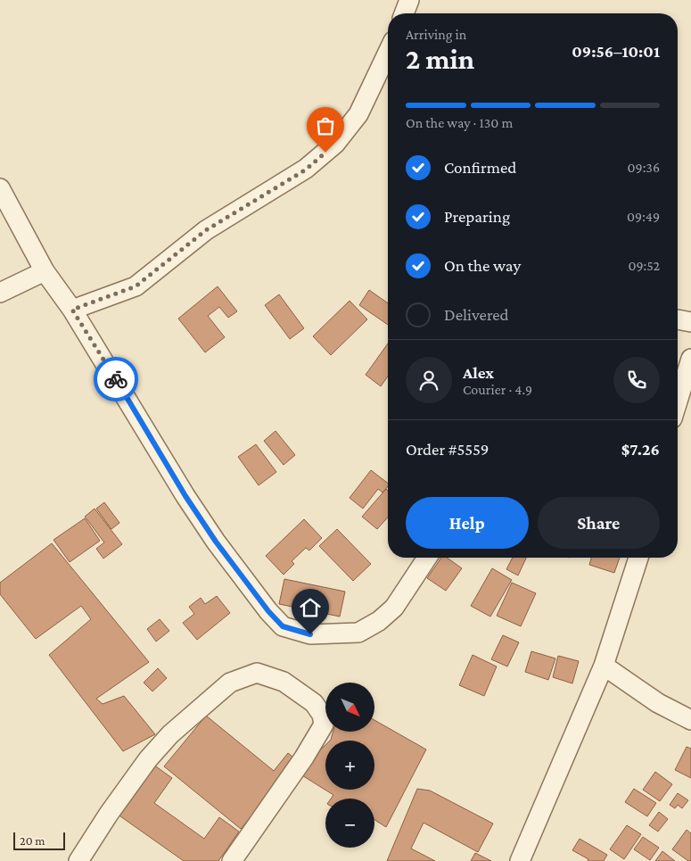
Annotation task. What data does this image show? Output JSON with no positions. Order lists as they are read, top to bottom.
{
  "scale_bar": "20 m",
  "north": "bottom right",
  "page": {
    "heading": ["2 min", "Arriving in", "09:56–10:01"],
    "panel": [
      "Alex",
      "Courier · 4.9",
      "Order #5559",
      "$7.26"
    ],
    "bar": "On the way · 130 m",
    "list": [
      ["Confirmed", "09:36"],
      ["Preparing", "09:49"],
      ["On the way", "09:52"],
      "Delivered"
    ],
    "buttons": ["Help", "Share"],
    "map_buttons": ["+", "−"],
    "scale": "20 m"
  }
}
